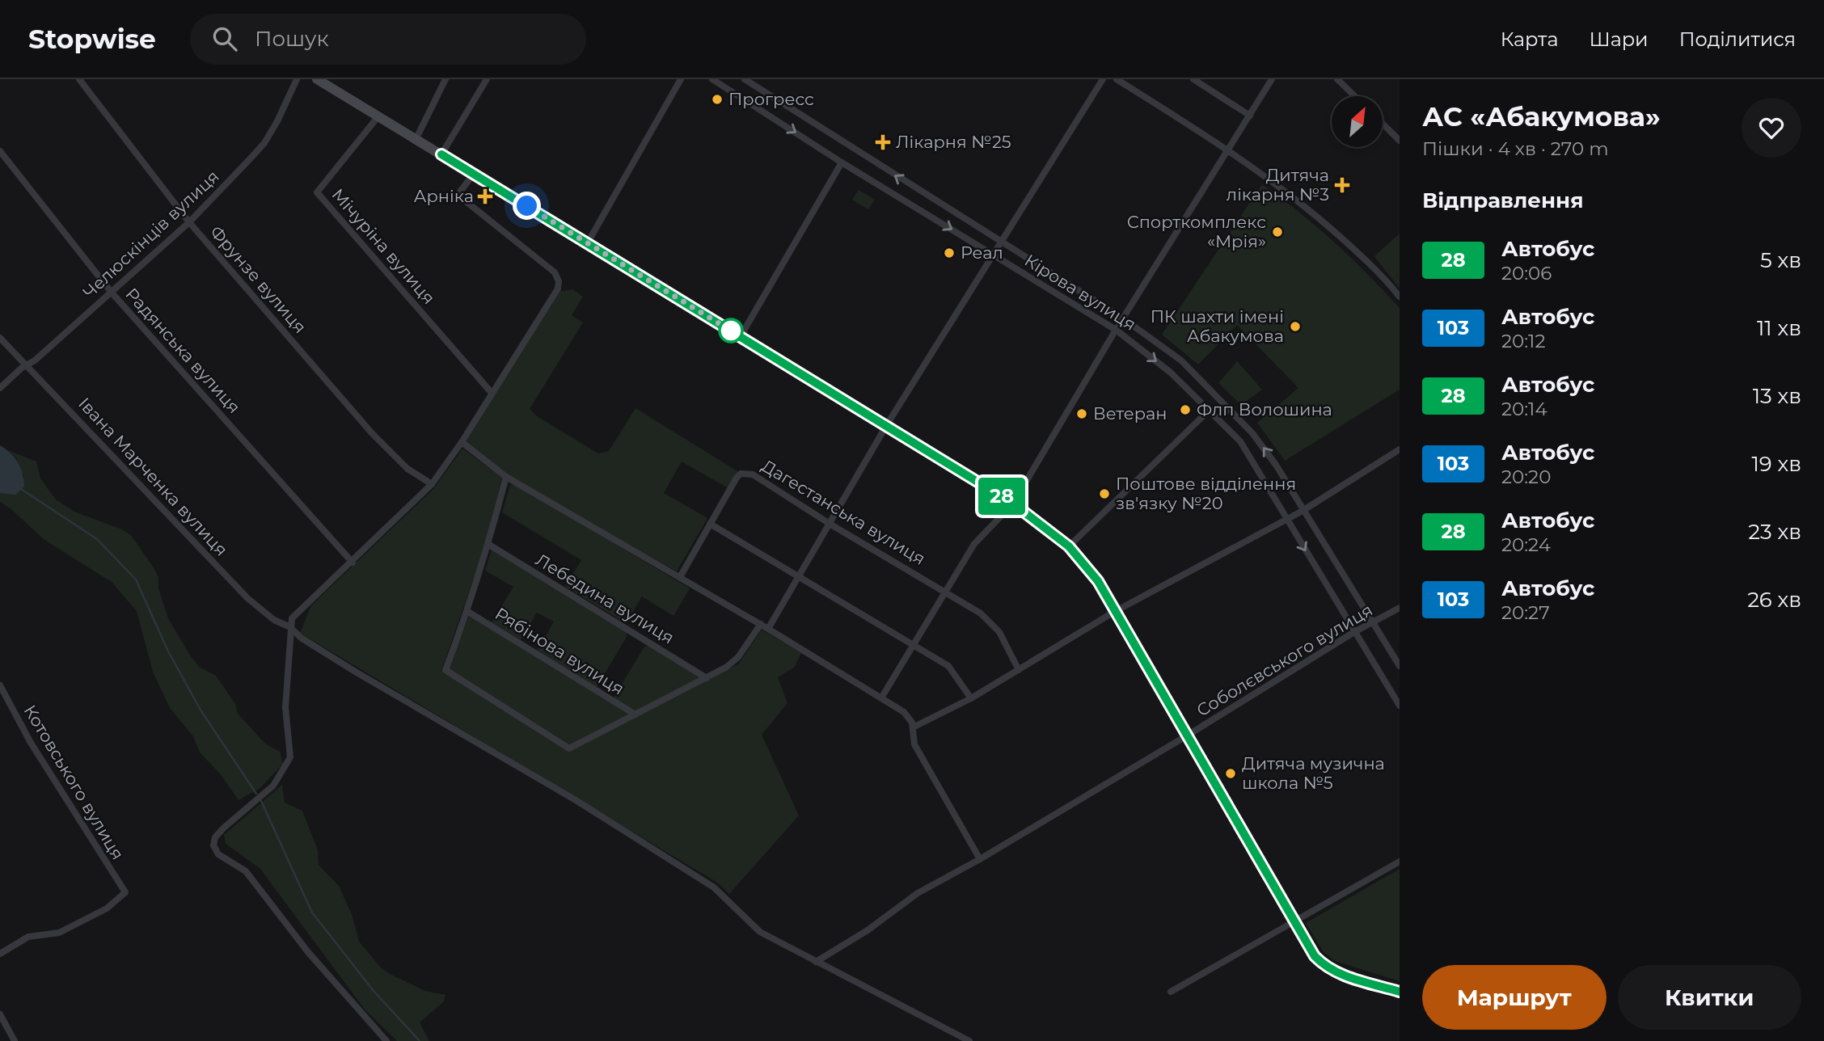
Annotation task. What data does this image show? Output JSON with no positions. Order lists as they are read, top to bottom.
{
  "streets": {
    "street": [
      "Челюскінців вулиця",
      "Мічуріна вулиця",
      "Фрунзе вулиця",
      "Кірова вулиця",
      "Радянська вулиця",
      "Івана Марченка вулиця",
      "Дагестанська вулиця",
      "Лебедина вулиця",
      "Рябінова вулиця",
      "Соболєвського вулиця",
      "Котовського вулиця"
    ]
  },
  "crossings": [
    ["Челюскінців вулиця", "Фрунзе вулиця"],
    ["Челюскінців вулиця", "Радянська вулиця"],
    ["Челюскінців вулиця", "Івана Марченка вулиця"],
    ["Кірова вулиця", "Соболєвського вулиця"],
    ["Івана Марченка вулиця", "Соболєвського вулиця"]
  ],
  "places": {
    "other": [
      "Прогресс",
      "Спорткомплекс «Мрія»",
      "Реал",
      "ПК шахти імені Абакумова",
      "Флп Волошина",
      "Ветеран",
      "Поштове відділення зв'язку №20",
      "Дитяча музична школа №5"
    ],
    "health": ["Лікарня №25", "Дитяча лікарня №3", "Арніка"]
  },
  "lines": ["bus line 28"],
  "north": "top right",
  "page": {
    "header": "Stopwise",
    "search": "Пошук",
    "nav": ["Карта", "Шари", "Поділитися"],
    "on_map": "28",
    "heading": [
      ["АС «Абакумова»", "Пішки · 4 хв · 270 m"],
      "Відправлення"
    ],
    "list": [
      {
        "mark": "28",
        "name": "Автобус",
        "note": "20:06",
        "value": "5 хв"
      },
      {
        "mark": "103",
        "name": "Автобус",
        "note": "20:12",
        "value": "11 хв"
      },
      {
        "mark": "28",
        "name": "Автобус",
        "note": "20:14",
        "value": "13 хв"
      },
      {
        "mark": "103",
        "name": "Автобус",
        "note": "20:20",
        "value": "19 хв"
      },
      {
        "mark": "28",
        "name": "Автобус",
        "note": "20:24",
        "value": "23 хв"
      },
      {
        "mark": "103",
        "name": "Автобус",
        "note": "20:27",
        "value": "26 хв"
      }
    ],
    "buttons": ["Маршрут", "Квитки"]
  }
}
